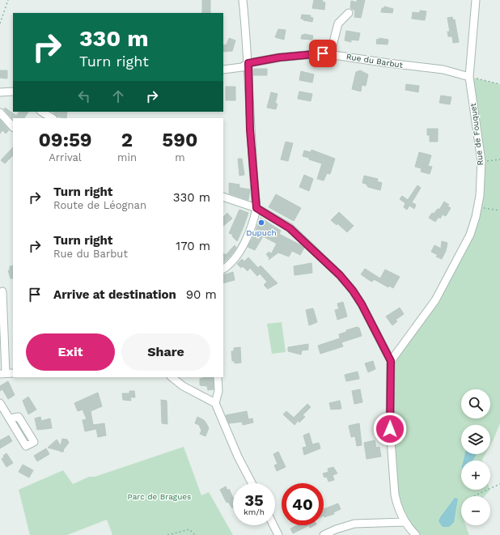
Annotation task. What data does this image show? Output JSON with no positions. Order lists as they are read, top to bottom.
{
  "streets": {
    "street": ["Rue du Barbut", "Rue de Fouquet"]
  },
  "crossings": [
    ["Rue du Barbut", "Rue de Fouquet"]
  ],
  "parks": ["Parc de Bragues"],
  "places": ["Dupuch"],
  "page": {
    "turn": ["330 m", "Turn right"],
    "eta": [
      "09:59",
      "Arrival",
      "2",
      "min",
      "590",
      "m"
    ],
    "list": [
      {
        "name": "Turn right",
        "note": "Route de Léognan",
        "value": "330 m"
      },
      {
        "name": "Turn right",
        "note": "Rue du Barbut",
        "value": "170 m"
      },
      {
        "name": "Arrive at destination",
        "value": "90 m"
      }
    ],
    "buttons": ["Exit", "Share"],
    "map_buttons": ["+", "−"],
    "speed": "35 km/h",
    "limit": "40"
  }
}
